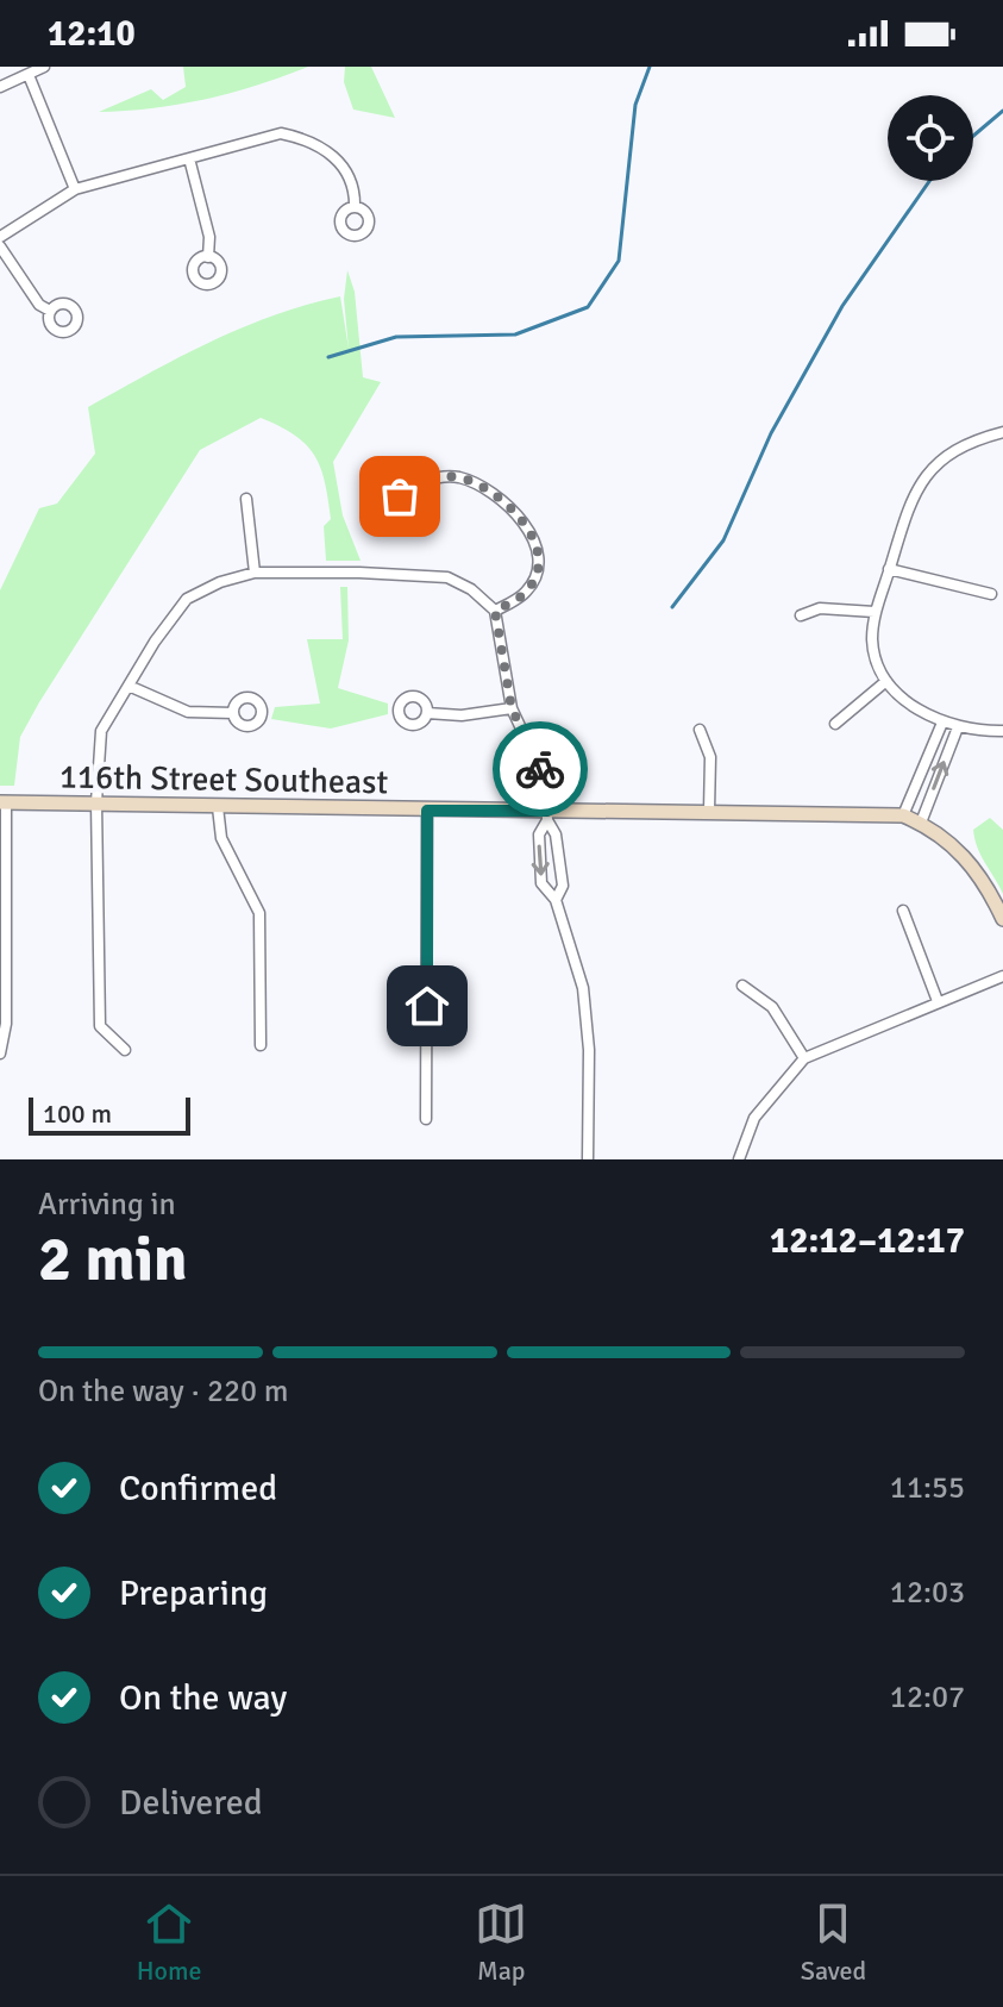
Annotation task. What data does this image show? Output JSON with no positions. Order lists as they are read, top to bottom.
{
  "streets": {
    "street": ["116th Street Southeast"]
  },
  "scale_bar": "100 m",
  "page": {
    "status": "12:10",
    "scale": "100 m",
    "heading": ["2 min", "Arriving in", "12:12–12:17"],
    "bar": "On the way · 220 m",
    "list": [
      ["Confirmed", "11:55"],
      ["Preparing", "12:03"],
      ["On the way", "12:07"],
      "Delivered"
    ],
    "tabs": ["Home", "Map", "Saved"]
  }
}
